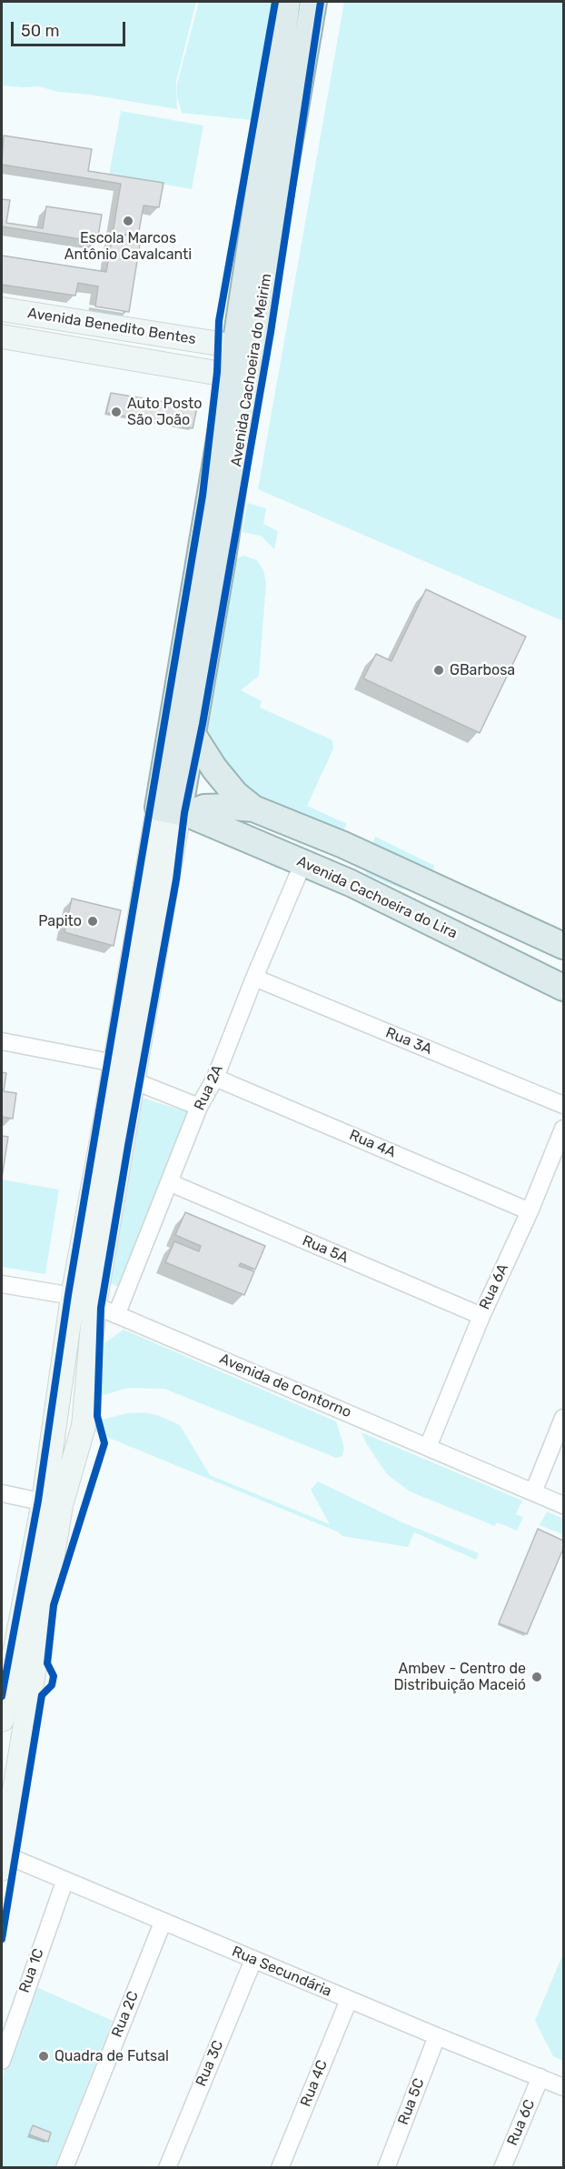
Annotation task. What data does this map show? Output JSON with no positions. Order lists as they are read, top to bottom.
{
  "streets": {
    "main road": ["Avenida Cachoeira do Meirim", "Avenida Cachoeira do Lira"],
    "street": [
      "Avenida Benedito Bentes",
      "Rua 3A",
      "Rua 2A",
      "Rua 4A",
      "Rua 5A",
      "Rua 6A",
      "Avenida de Contorno",
      "Rua 1C",
      "Rua Secundária",
      "Rua 2C",
      "Rua 3C",
      "Rua 4C",
      "Rua 5C",
      "Rua 6C"
    ]
  },
  "crossings": [
    ["Avenida Benedito Bentes", "Avenida Cachoeira do Meirim"],
    ["Avenida Cachoeira do Meirim", "Avenida Cachoeira do Lira"],
    ["Avenida Cachoeira do Meirim", "Avenida de Contorno"],
    ["Avenida Cachoeira do Meirim", "Rua Secundária"],
    ["Avenida Cachoeira do Lira", "Rua 2A"],
    ["Rua 3A", "Rua 2A"],
    ["Rua 2A", "Rua 4A"],
    ["Rua 2A", "Rua 5A"],
    ["Rua 2A", "Avenida de Contorno"],
    ["Rua 4A", "Rua 6A"],
    ["Rua 5A", "Rua 6A"],
    ["Rua 6A", "Avenida de Contorno"],
    ["Rua 1C", "Rua Secundária"],
    ["Rua Secundária", "Rua 2C"],
    ["Rua Secundária", "Rua 3C"],
    ["Rua Secundária", "Rua 4C"],
    ["Rua Secundária", "Rua 5C"],
    ["Rua Secundária", "Rua 6C"]
  ],
  "places": [
    "Escola Marcos Antônio Cavalcanti",
    "Auto Posto São João",
    "GBarbosa",
    "Papito",
    "Ambev - Centro de Distribuição Maceió",
    "Quadra de Futsal"
  ],
  "scale_bar": "50 m"
}
